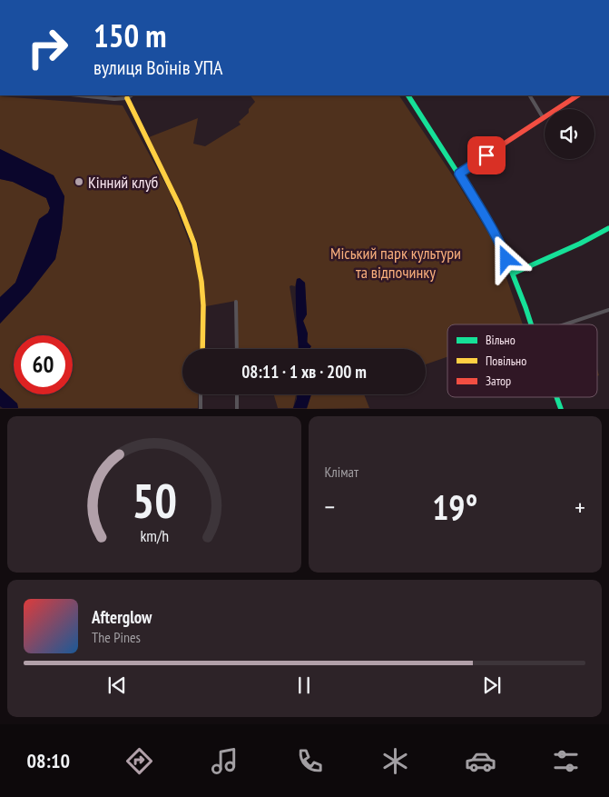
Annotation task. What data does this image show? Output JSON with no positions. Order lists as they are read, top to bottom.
{
  "parks": ["Міський парк культури та відпочинку"],
  "places": ["Кінний клуб"],
  "legend": ["Вільно", "Повільно", "Затор"],
  "page": {
    "turn": ["150 m", "вулиця Воїнів УПА"],
    "limit": "60",
    "trip": "08:11 · 1 хв · 200 m",
    "tile": "Клімат",
    "heat": ["−", "19°", "+"],
    "song": ["Afterglow", "The Pines"],
    "tabs": "08:10",
    "gauge": ["50", "km/h"]
  }
}
